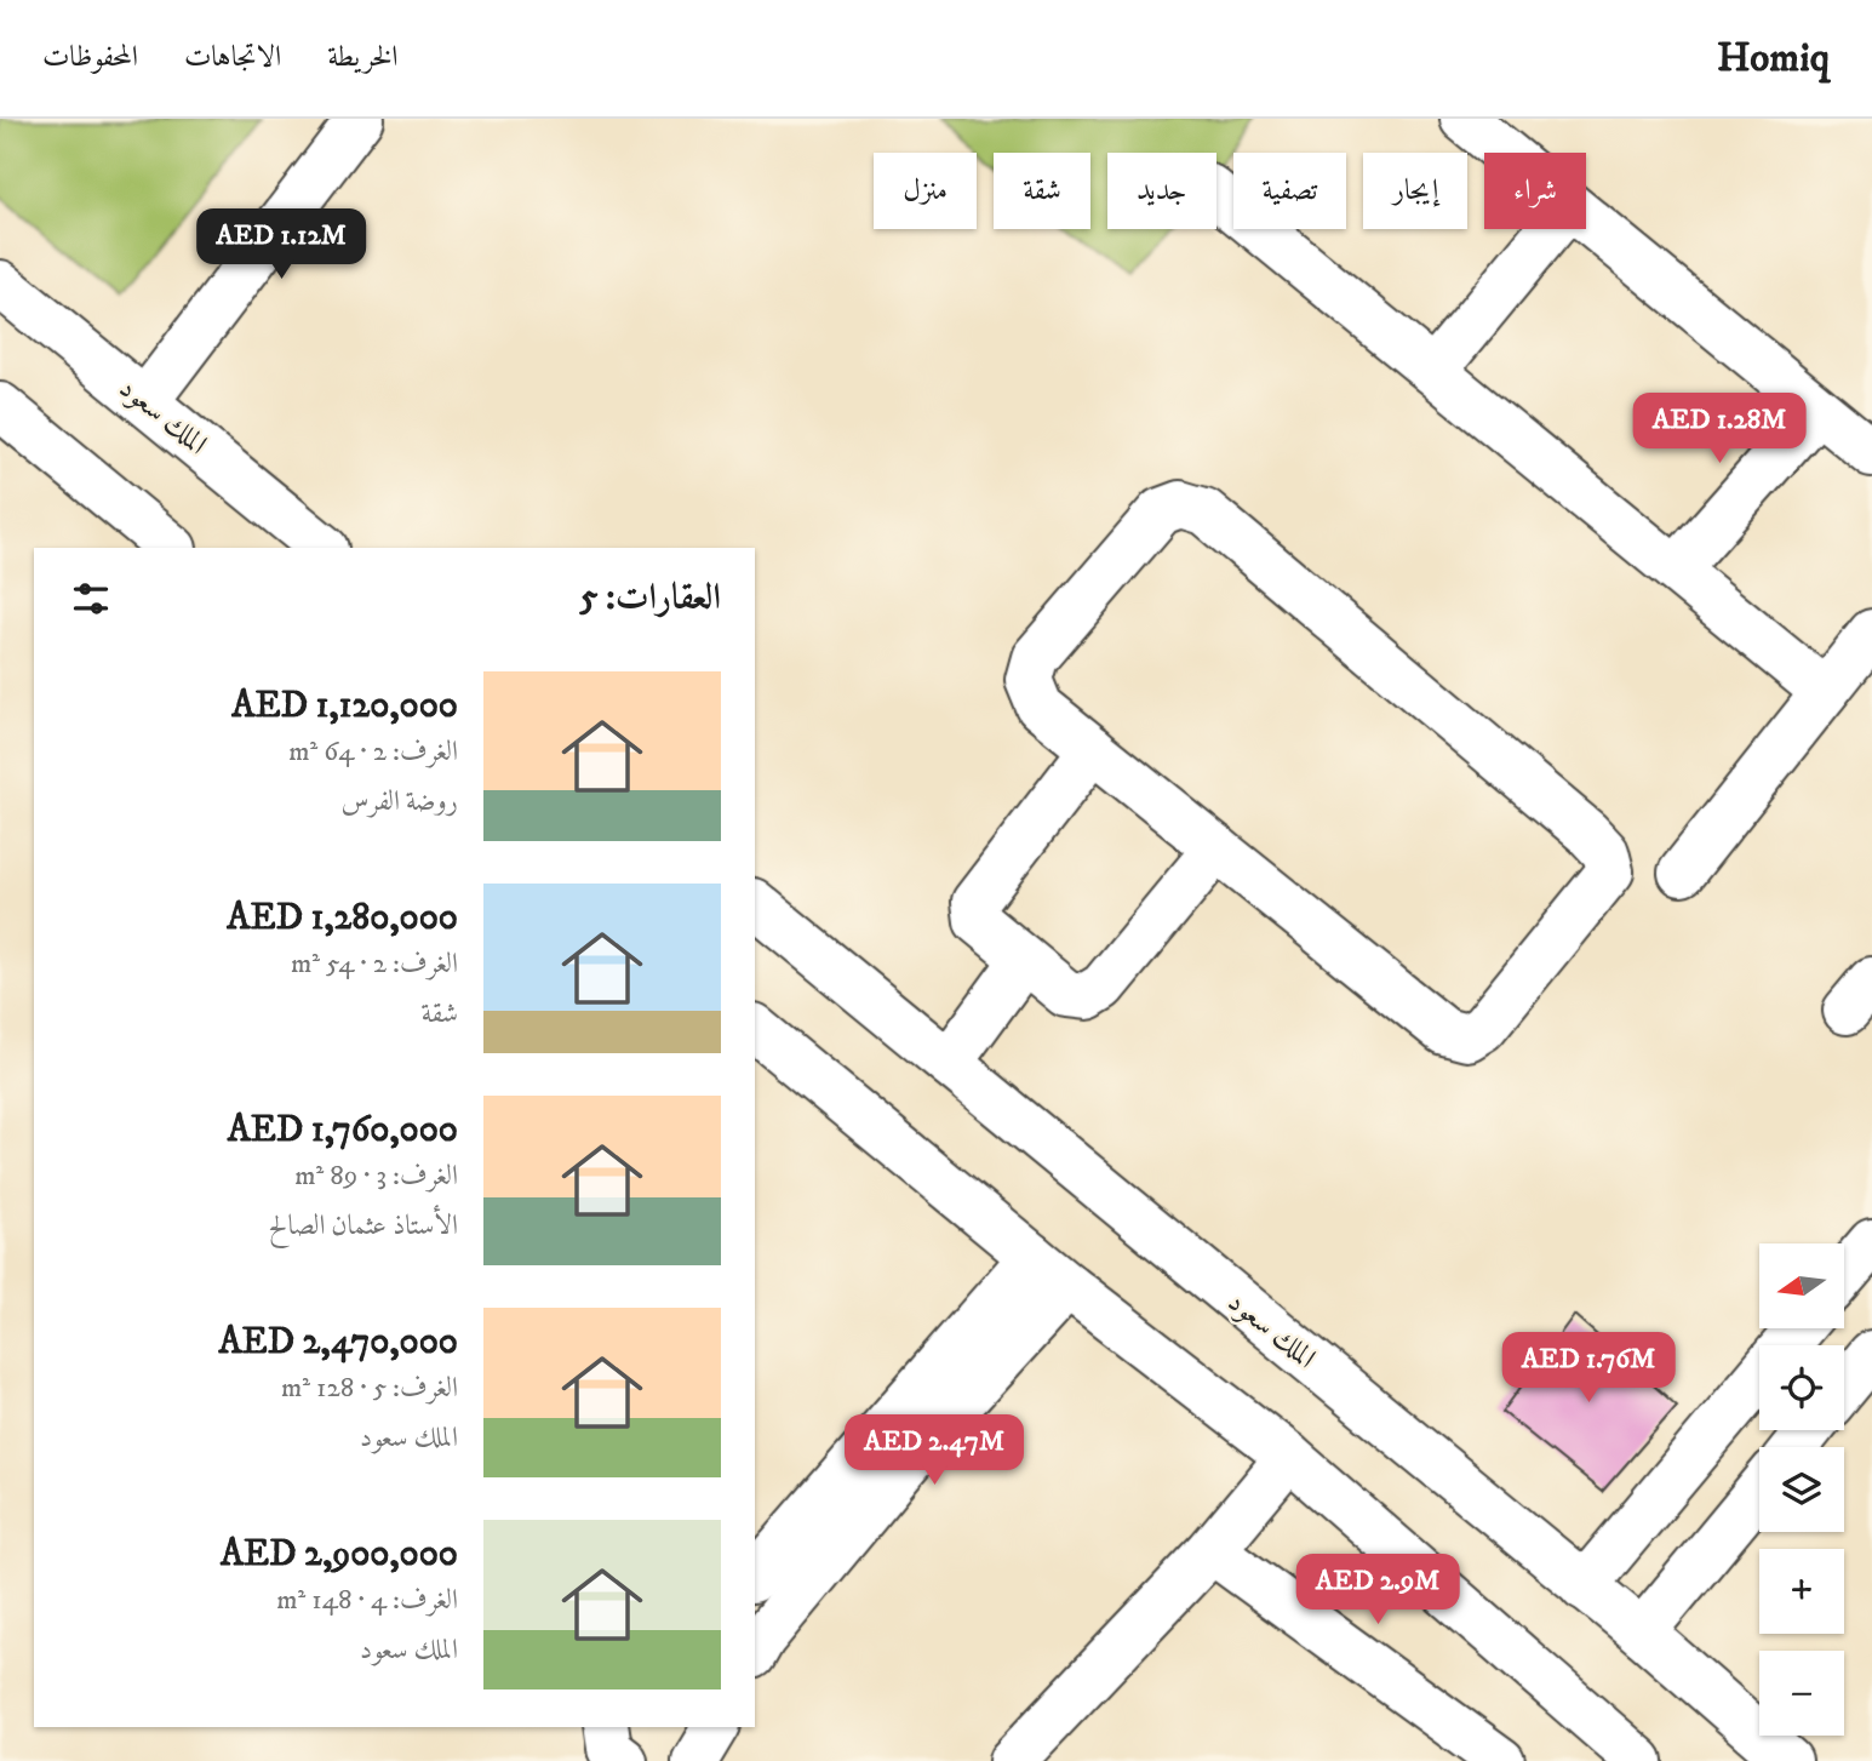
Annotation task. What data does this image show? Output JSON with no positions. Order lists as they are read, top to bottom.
{
  "streets": {
    "street": ["الملك سعود"]
  },
  "north": "left",
  "page": {
    "header": "Homiq",
    "nav": ["الخريطة", "الاتجاهات", "المحفوظات"],
    "chip": [
      "شراء",
      "إيجار",
      "تصفية",
      "جديد",
      "شقة",
      "منزل"
    ],
    "price": [
      "AED 1.12M",
      "AED 1.28M",
      "AED 1.76M",
      "AED 2.47M",
      "AED 2.9M"
    ],
    "heading": "العقارات: 5",
    "list": [
      {
        "name": "AED 1,120,000",
        "note": "الغرف: 2 · 64 m² · روضة الفرس"
      },
      {
        "name": "AED 1,280,000",
        "note": "الغرف: 2 · 54 m² · شقة"
      },
      {
        "name": "AED 1,760,000",
        "note": "الغرف: 3 · 89 m² · الأستاذ عثمان الصالح"
      },
      {
        "name": "AED 2,470,000",
        "note": "الغرف: 5 · 128 m² · الملك سعود"
      },
      {
        "name": "AED 2,900,000",
        "note": "الغرف: 4 · 148 m² · الملك سعود"
      }
    ],
    "map_buttons": ["+", "−"]
  }
}
